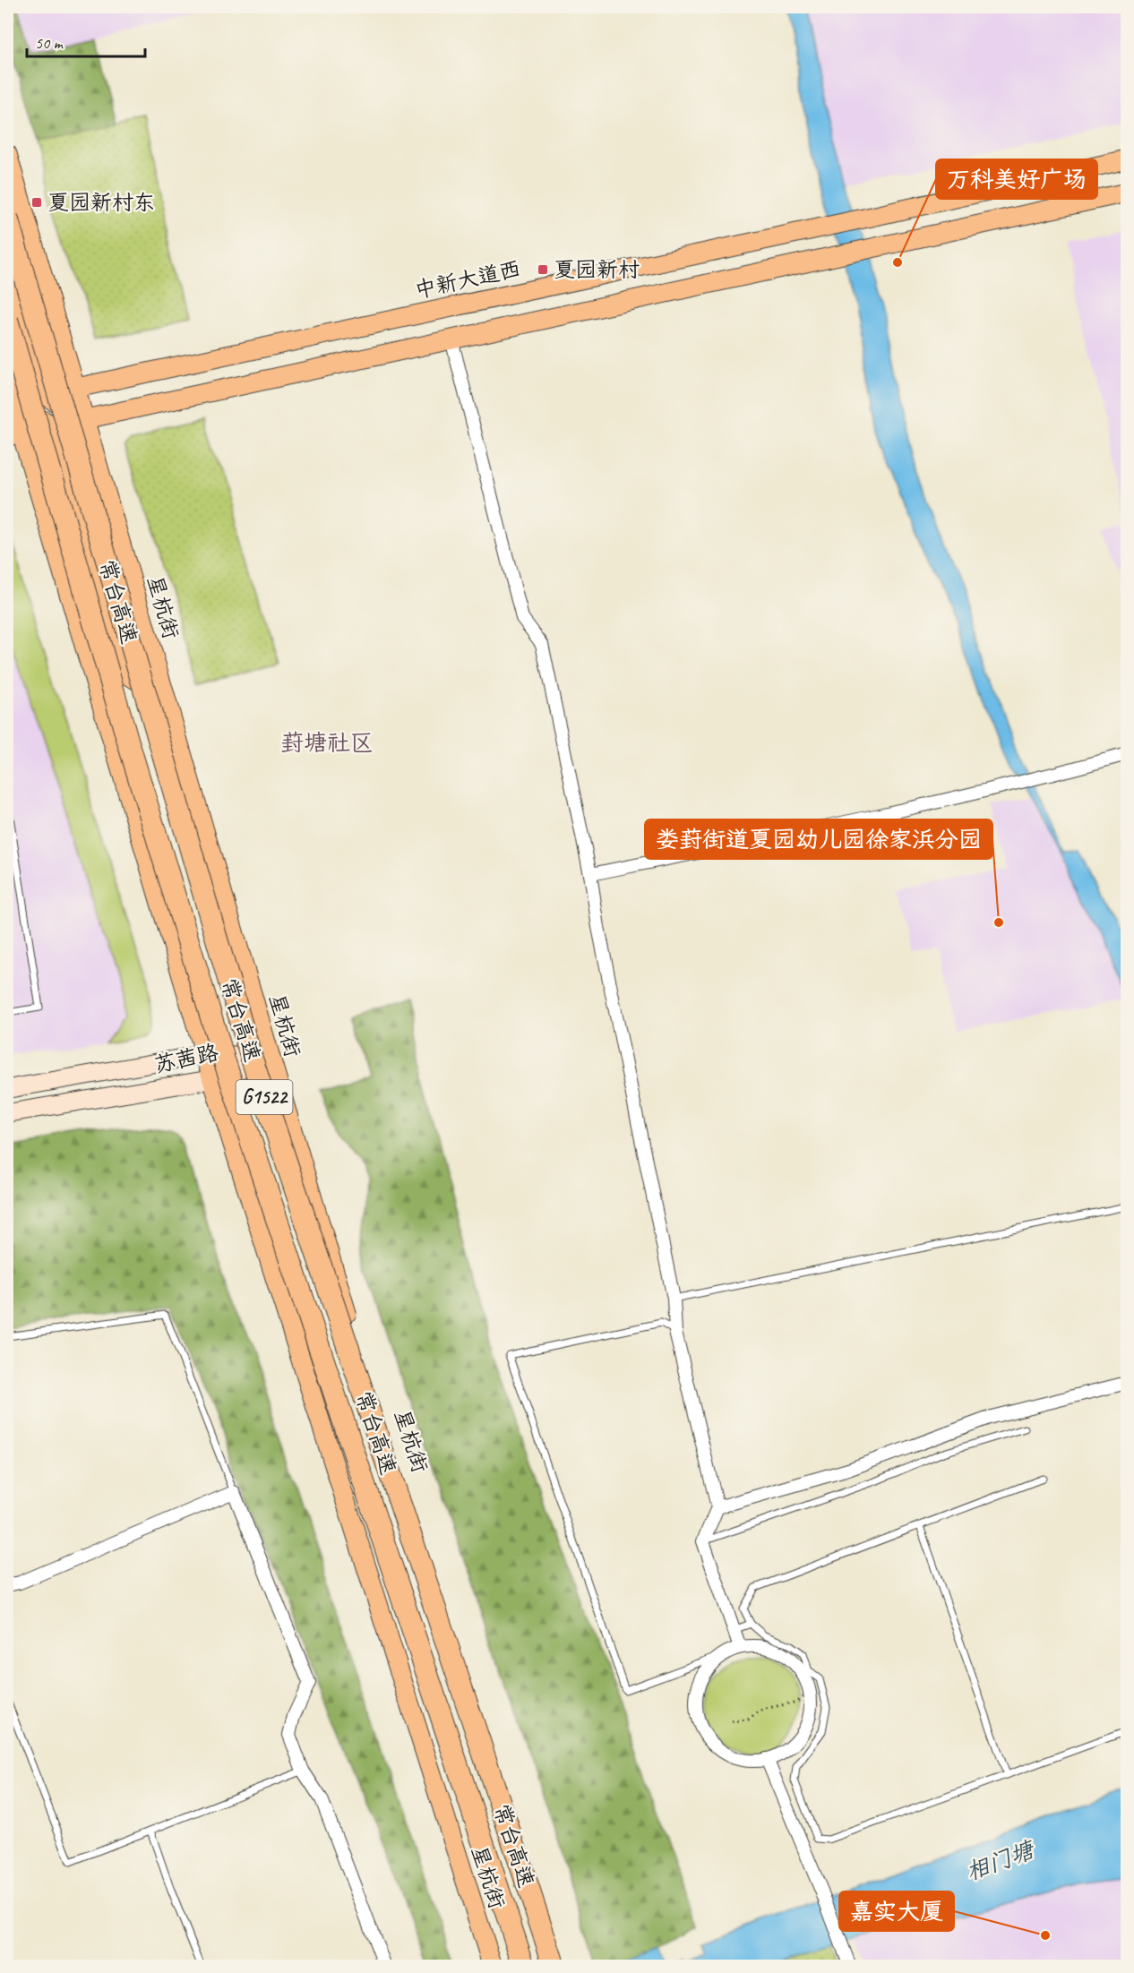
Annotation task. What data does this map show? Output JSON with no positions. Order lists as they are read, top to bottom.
{
  "streets": {
    "highway": ["常台高速", "G1522"],
    "main road": ["中新大道西", "星杭街", "苏茜路"]
  },
  "crossings": [
    ["中新大道西", "星杭街"],
    ["常台高速", "星杭街"],
    ["星杭街", "苏茜路"]
  ],
  "districts": ["葑塘社区"],
  "water": ["相门塘"],
  "places": {
    "transit": ["夏园新村东", "夏园新村"],
    "other": ["万科美好广场", "娄葑街道夏园幼儿园徐家浜分园", "嘉实大厦"]
  },
  "scale_bar": "50 m"
}
